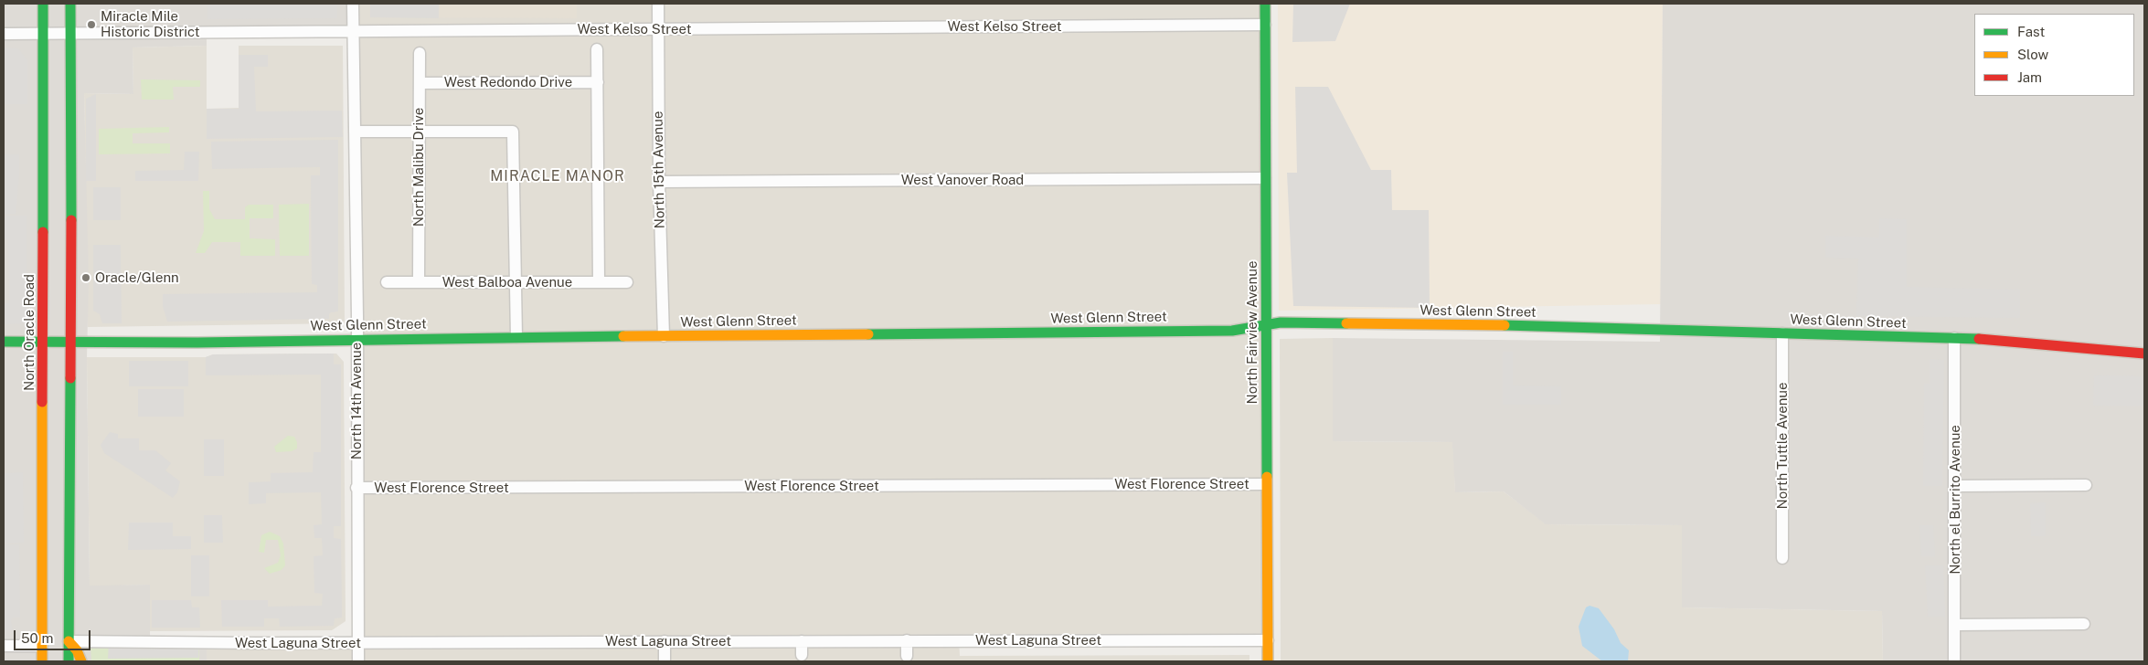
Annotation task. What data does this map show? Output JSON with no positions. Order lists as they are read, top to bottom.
{
  "streets": {
    "main road": ["West Glenn Street", "North Oracle Road", "North Fairview Avenue"],
    "street": [
      "West Kelso Street",
      "West Redondo Drive",
      "North Malibu Drive",
      "North 15th Avenue",
      "West Vanover Road",
      "West Balboa Avenue",
      "North 14th Avenue",
      "North Tuttle Avenue",
      "West Florence Street",
      "North el Burrito Avenue",
      "West Laguna Street"
    ]
  },
  "crossings": [
    ["West Kelso Street", "North 15th Avenue"],
    ["West Kelso Street", "North Oracle Road"],
    ["West Kelso Street", "North Fairview Avenue"],
    ["West Kelso Street", "North 14th Avenue"],
    ["West Redondo Drive", "North Malibu Drive"],
    ["North Malibu Drive", "West Balboa Avenue"],
    ["North 15th Avenue", "West Vanover Road"],
    ["North 15th Avenue", "West Glenn Street"],
    ["West Vanover Road", "North Fairview Avenue"],
    ["West Glenn Street", "North Oracle Road"],
    ["West Glenn Street", "North Fairview Avenue"],
    ["West Glenn Street", "North 14th Avenue"],
    ["West Glenn Street", "North Tuttle Avenue"],
    ["West Glenn Street", "North el Burrito Avenue"],
    ["North Fairview Avenue", "West Florence Street"],
    ["North Fairview Avenue", "West Laguna Street"],
    ["North 14th Avenue", "West Florence Street"],
    ["North 14th Avenue", "West Laguna Street"]
  ],
  "districts": ["MIRACLE MANOR"],
  "places": ["Miracle Mile Historic District", "Oracle/Glenn"],
  "legend": ["Fast", "Slow", "Jam"],
  "scale_bar": "50 m"
}
